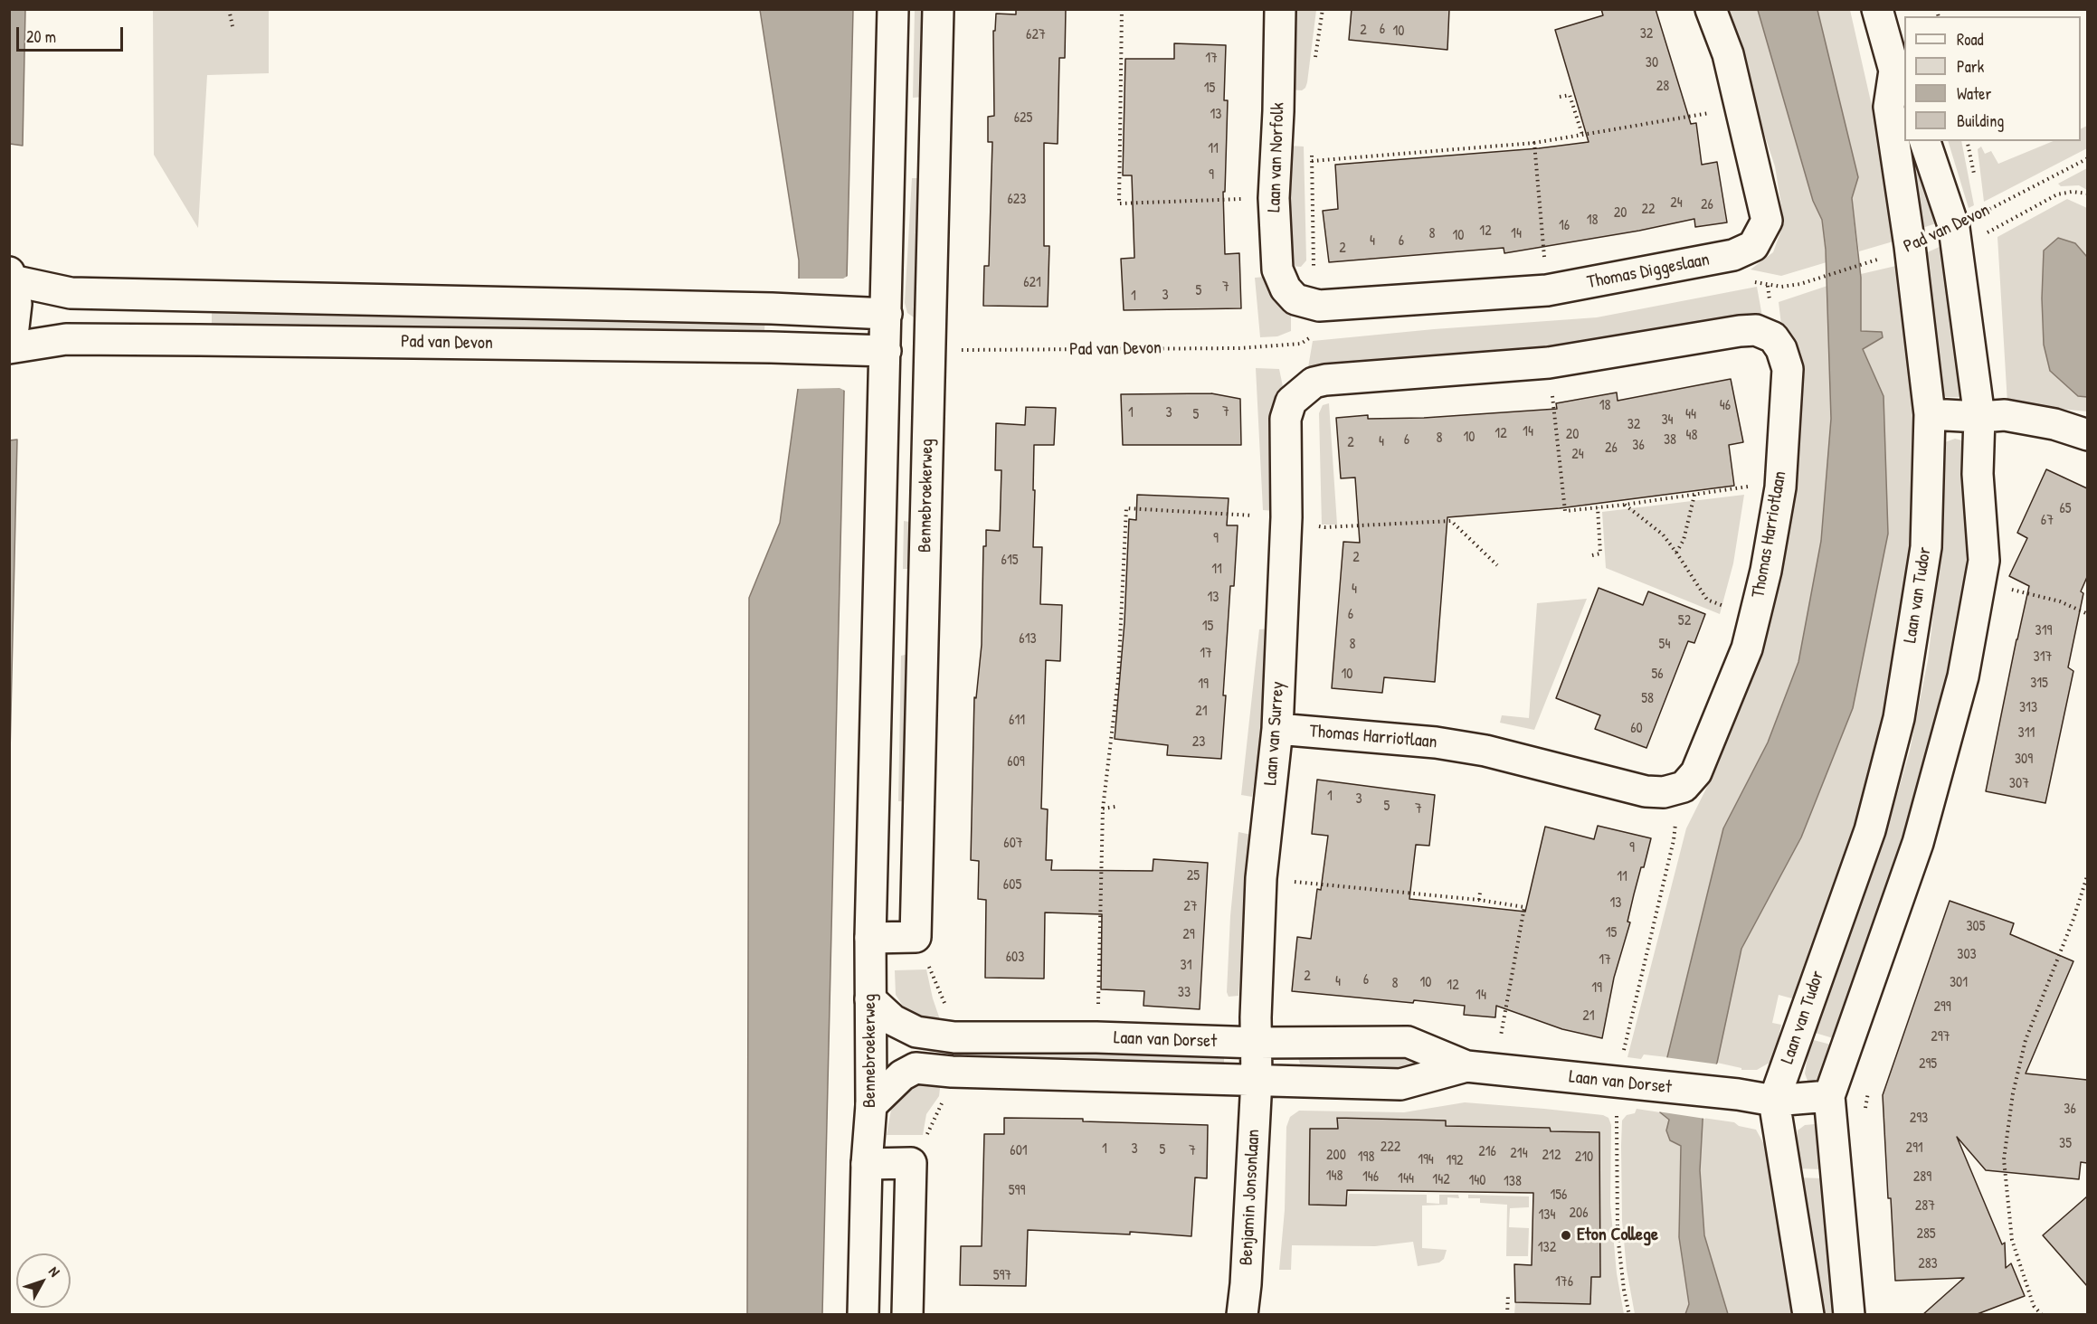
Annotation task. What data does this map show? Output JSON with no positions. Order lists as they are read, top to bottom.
{
  "streets": {
    "street": [
      "Laan van Norfolk",
      "Pad van Devon",
      "Thomas Diggeslaan",
      "Bennebroekerweg",
      "Thomas Harriotlaan",
      "Laan van Tudor",
      "Laan van Surrey",
      "Laan van Dorset",
      "Benjamin Jonsonlaan"
    ]
  },
  "crossings": [
    ["Laan van Norfolk", "Thomas Diggeslaan"],
    ["Pad van Devon", "Bennebroekerweg"],
    ["Pad van Devon", "Laan van Tudor"],
    ["Bennebroekerweg", "Laan van Dorset"],
    ["Thomas Harriotlaan", "Laan van Surrey"],
    ["Laan van Tudor", "Laan van Dorset"],
    ["Laan van Surrey", "Laan van Dorset"],
    ["Laan van Surrey", "Benjamin Jonsonlaan"],
    ["Laan van Dorset", "Benjamin Jonsonlaan"]
  ],
  "places": ["Eton College"],
  "house_numbers": [
    "6",
    "2",
    "10",
    "32",
    "627",
    "17",
    "30",
    "28",
    "15",
    "13",
    "625",
    "11",
    "9",
    "623",
    "24",
    "26",
    "22",
    "20",
    "18",
    "16",
    "12",
    "8",
    "14",
    "10",
    "4",
    "6",
    "2",
    "621",
    "7",
    "5",
    "3",
    "1",
    "18",
    "46",
    "7",
    "1",
    "3",
    "5",
    "44",
    "34",
    "32",
    "14",
    "12",
    "20",
    "48",
    "10",
    "8",
    "6",
    "38",
    "4",
    "2",
    "36",
    "26",
    "24",
    "65",
    "67",
    "9",
    "2",
    "615",
    "11",
    "4",
    "13",
    "6",
    "52",
    "15",
    "319",
    "613",
    "8",
    "54",
    "17",
    "317",
    "10",
    "56",
    "315",
    "19",
    "58",
    "313",
    "21",
    "611",
    "60",
    "311",
    "23",
    "309",
    "609",
    "307",
    "1",
    "3",
    "5",
    "7",
    "607",
    "9",
    "25",
    "11",
    "605",
    "13",
    "27",
    "305",
    "15",
    "29",
    "303",
    "603",
    "17",
    "31",
    "2",
    "6",
    "4",
    "10",
    "301",
    "8",
    "12",
    "19",
    "33",
    "14",
    "299",
    "21",
    "297",
    "295",
    "36",
    "293",
    "35",
    "222",
    "291",
    "1",
    "3",
    "5",
    "601",
    "7",
    "216",
    "214",
    "200",
    "212",
    "198",
    "210",
    "194",
    "192",
    "148",
    "146",
    "289",
    "144",
    "142",
    "140",
    "138",
    "599",
    "156",
    "287",
    "206",
    "134",
    "285",
    "132",
    "283",
    "597",
    "176"
  ],
  "legend": [
    "Road",
    "Park",
    "Water",
    "Building"
  ],
  "scale_bar": "20 m",
  "north": "top right"
}
